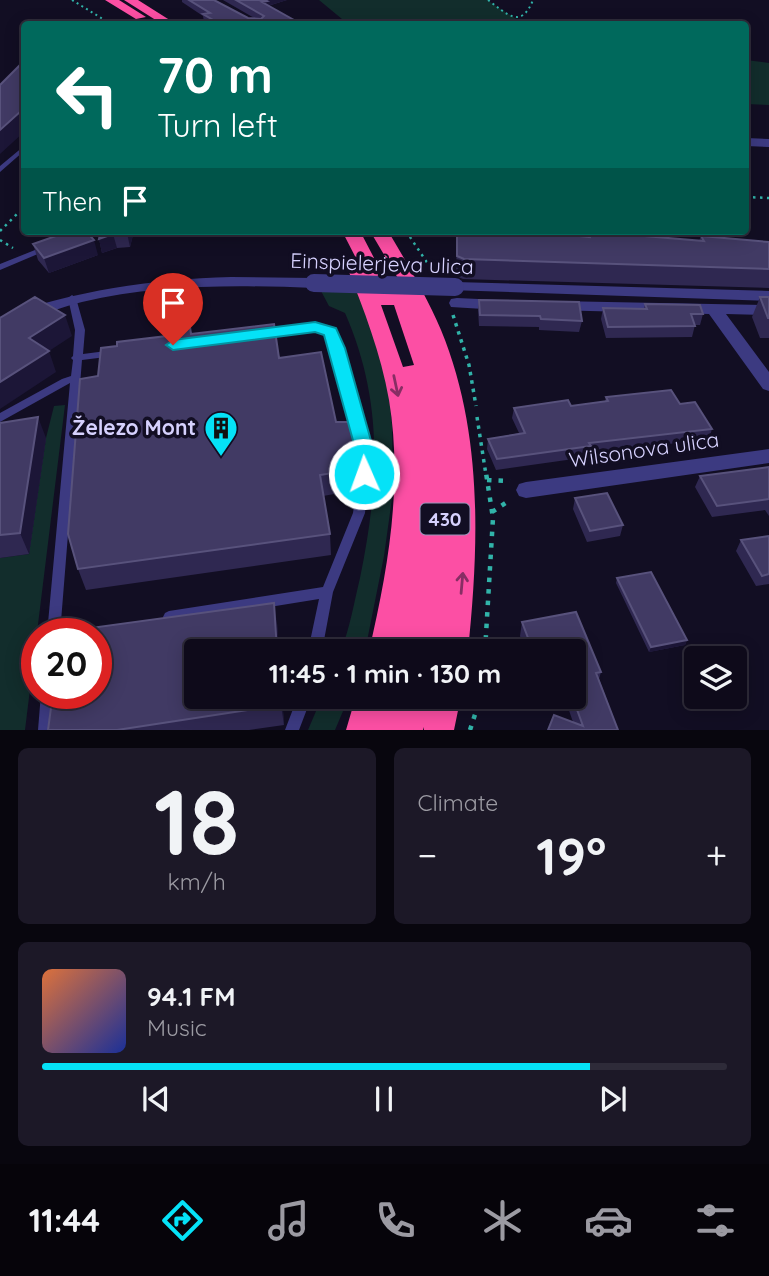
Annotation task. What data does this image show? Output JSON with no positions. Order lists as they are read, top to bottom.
{
  "streets": {
    "highway": ["430"],
    "street": ["Einspielerjeva ulica", "Wilsonova ulica"]
  },
  "places": {
    "building": ["Železo Mont"]
  },
  "page": {
    "turn": ["70 m", "Turn left"],
    "then": "Then",
    "limit": "20",
    "trip": "11:45 · 1 min · 130 m",
    "tile": [
      ["18", "km/h"],
      "Climate"
    ],
    "heat": ["−", "19°", "+"],
    "song": ["94.1 FM", "Music"],
    "tabs": "11:44"
  }
}
